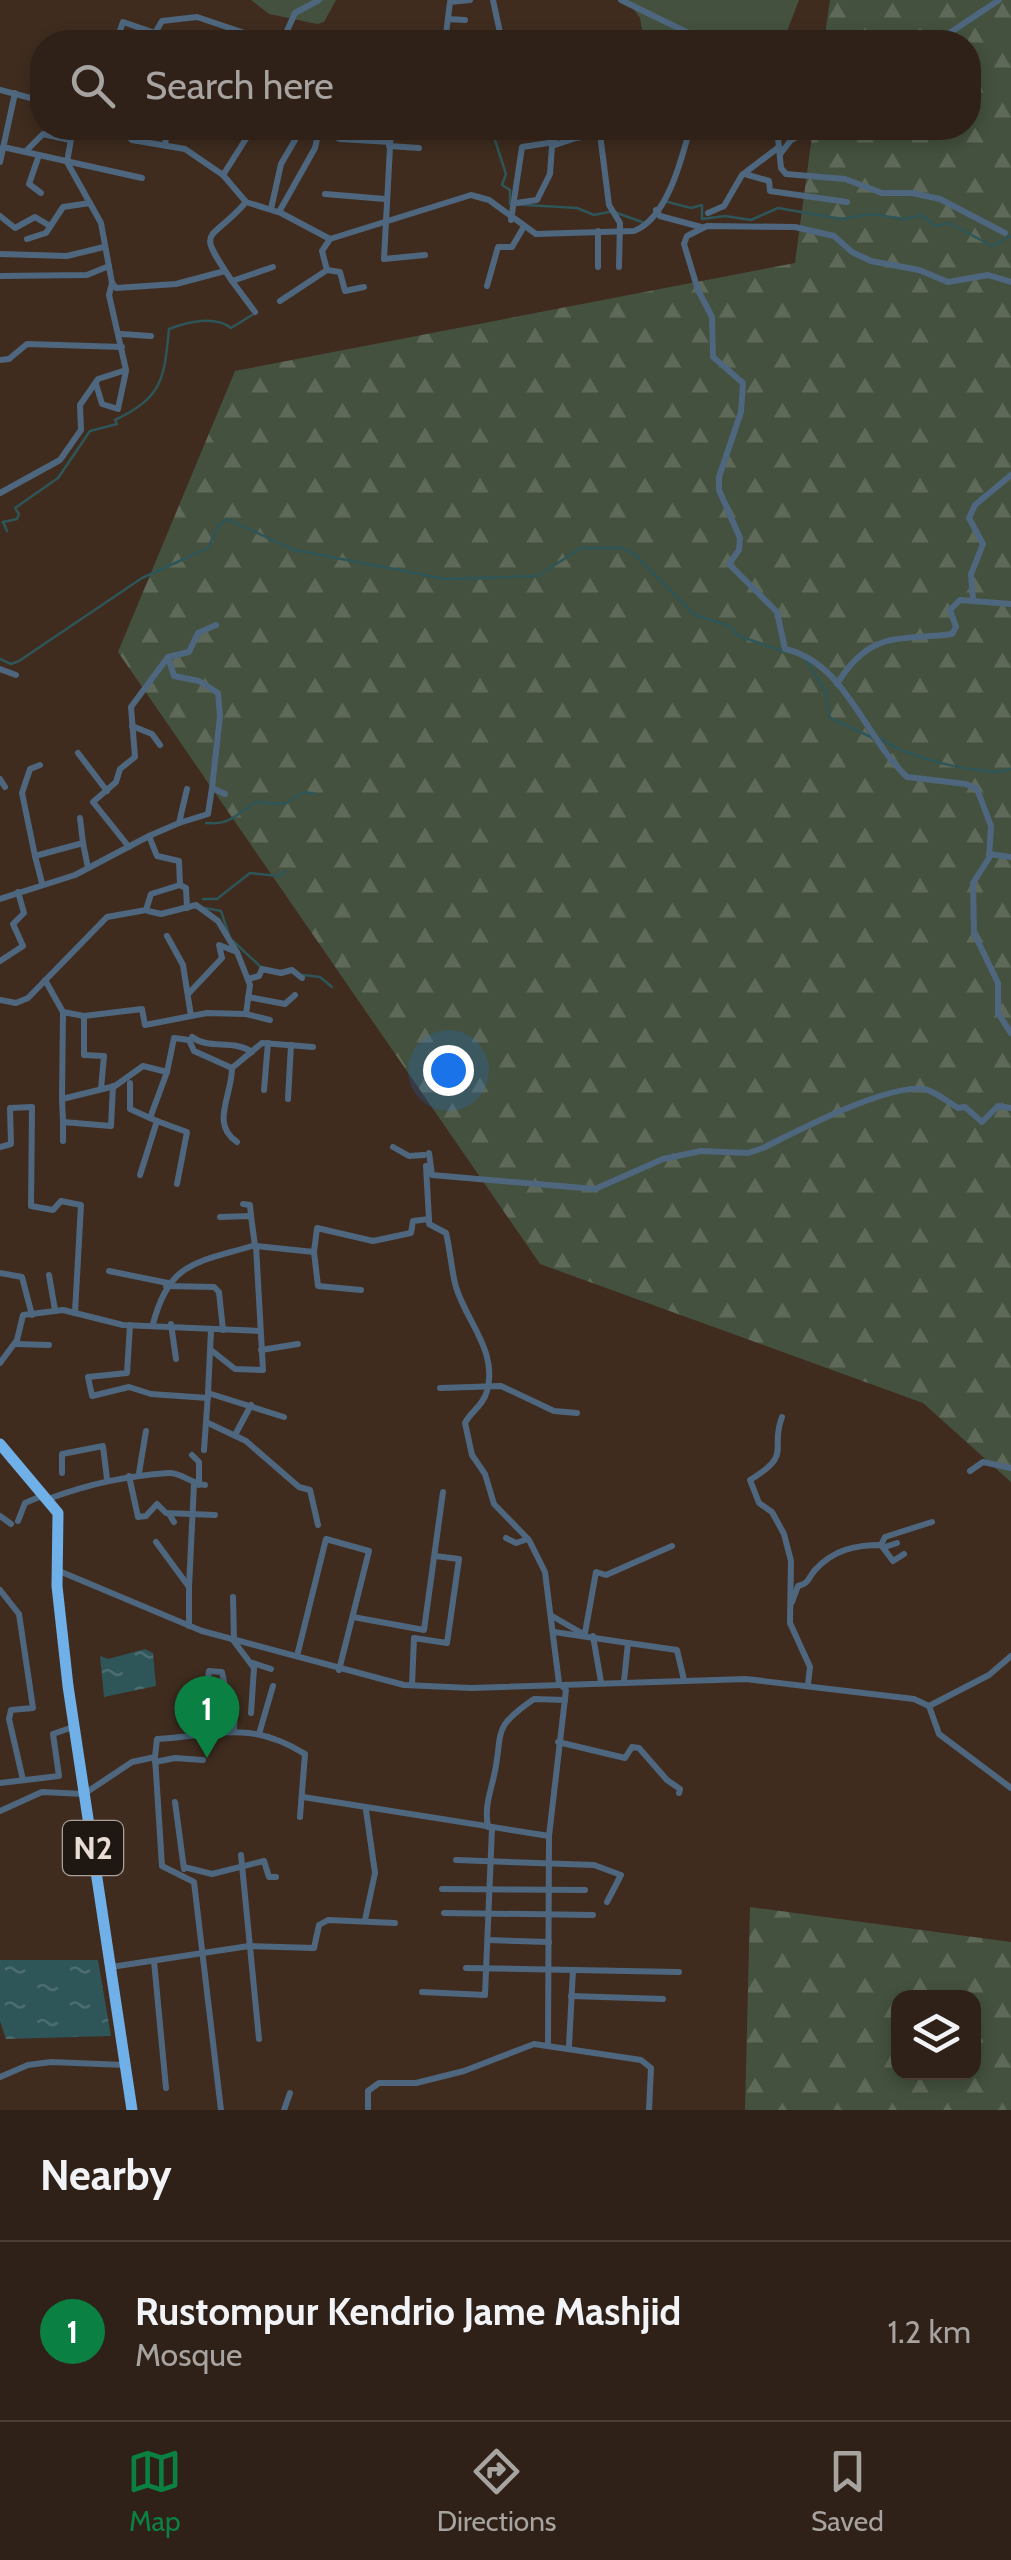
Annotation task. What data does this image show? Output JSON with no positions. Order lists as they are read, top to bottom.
{
  "streets": {
    "highway": ["N2"]
  },
  "page": {
    "search": "Search here",
    "pins": "1",
    "heading": "Nearby",
    "list": [
      {
        "mark": "1",
        "name": "Rustompur Kendrio Jame Mashjid",
        "note": "Mosque",
        "value": "1.2 km"
      }
    ],
    "nav": ["Map", "Directions", "Saved"]
  }
}
